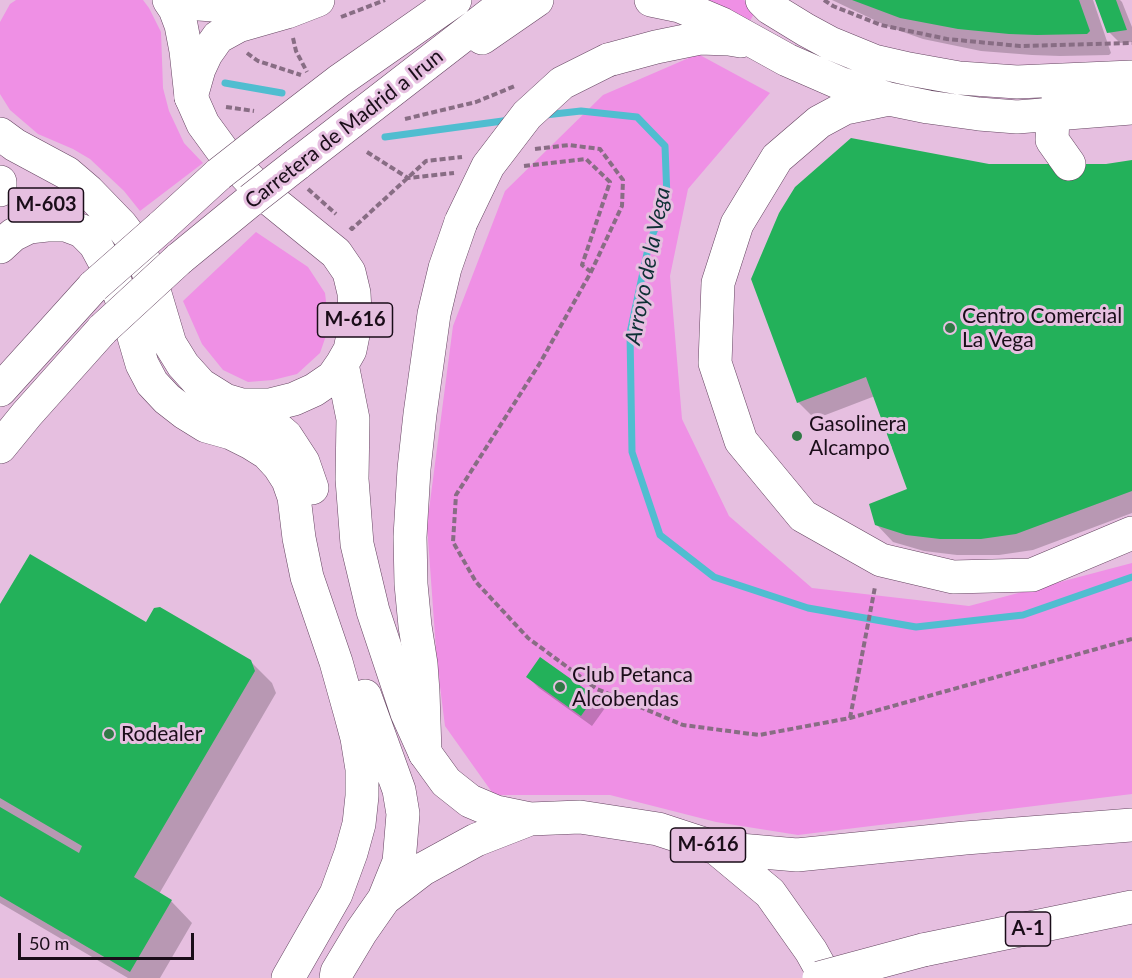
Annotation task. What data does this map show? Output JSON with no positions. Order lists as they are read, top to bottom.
{
  "streets": {
    "main road": [
      "Carretera de Madrid a Irun",
      "M-603",
      "M-616",
      "A-1"
    ]
  },
  "crossings": [
    ["M-603", "M-616"]
  ],
  "water": ["Arroyo de la Vega"],
  "places": [
    "Centro Comercial La Vega",
    "Gasolinera Alcampo",
    "Club Petanca Alcobendas",
    "Rodealer"
  ],
  "scale_bar": "50 m"
}
